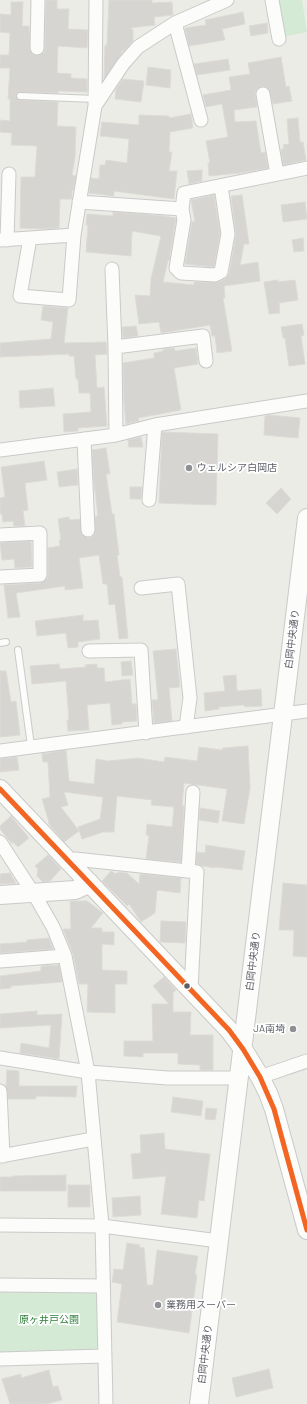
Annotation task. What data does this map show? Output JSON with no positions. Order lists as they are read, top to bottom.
{
  "streets": {
    "street": ["白岡中央通り"]
  },
  "parks": ["原ヶ井戸公園"],
  "places": ["ウェルシア白岡店", "JA南埼", "業務用スーパー"]
}
